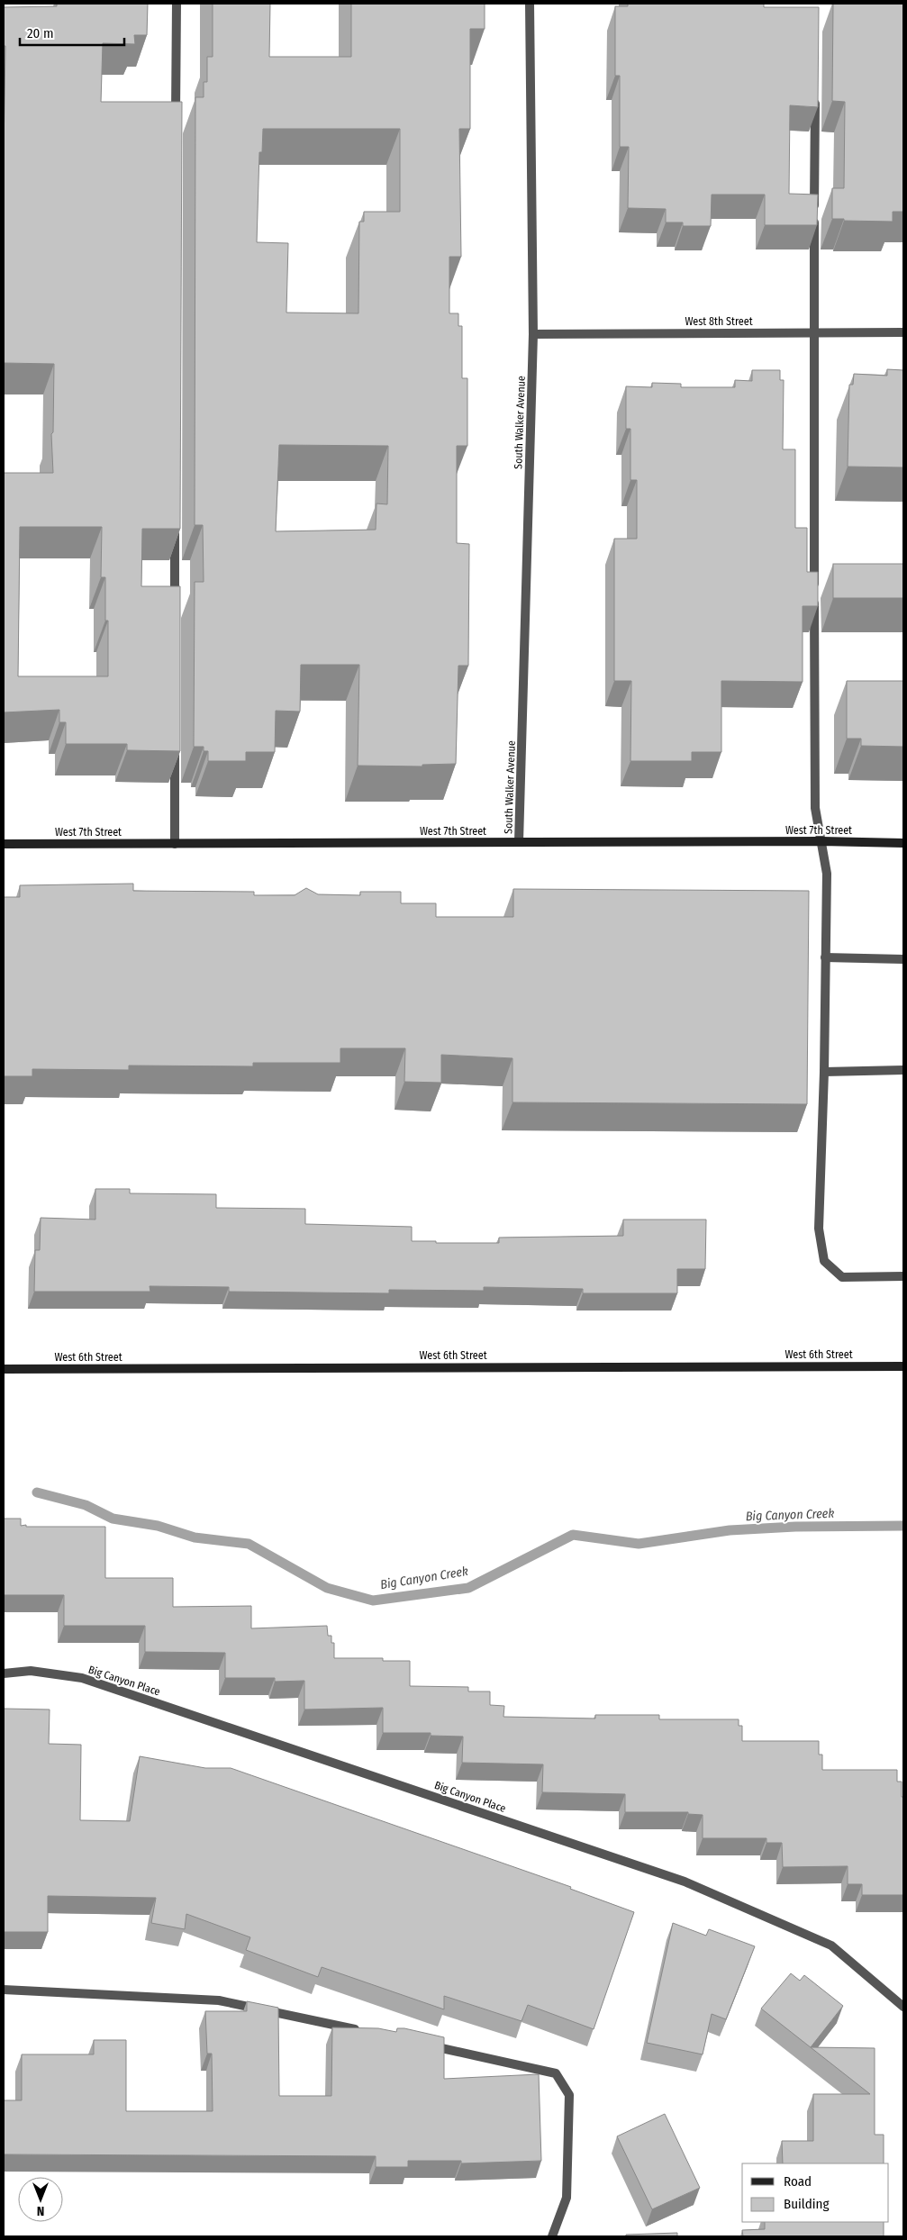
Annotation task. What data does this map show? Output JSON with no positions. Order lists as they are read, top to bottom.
{
  "streets": {
    "street": [
      "West 8th Street",
      "South Walker Avenue",
      "West 7th Street",
      "West 6th Street",
      "Big Canyon Place"
    ]
  },
  "crossings": [
    ["West 8th Street", "South Walker Avenue"],
    ["South Walker Avenue", "West 7th Street"]
  ],
  "water": ["Big Canyon Creek"],
  "legend": ["Road", "Building"],
  "scale_bar": "20 m",
  "north": "bottom"
}
